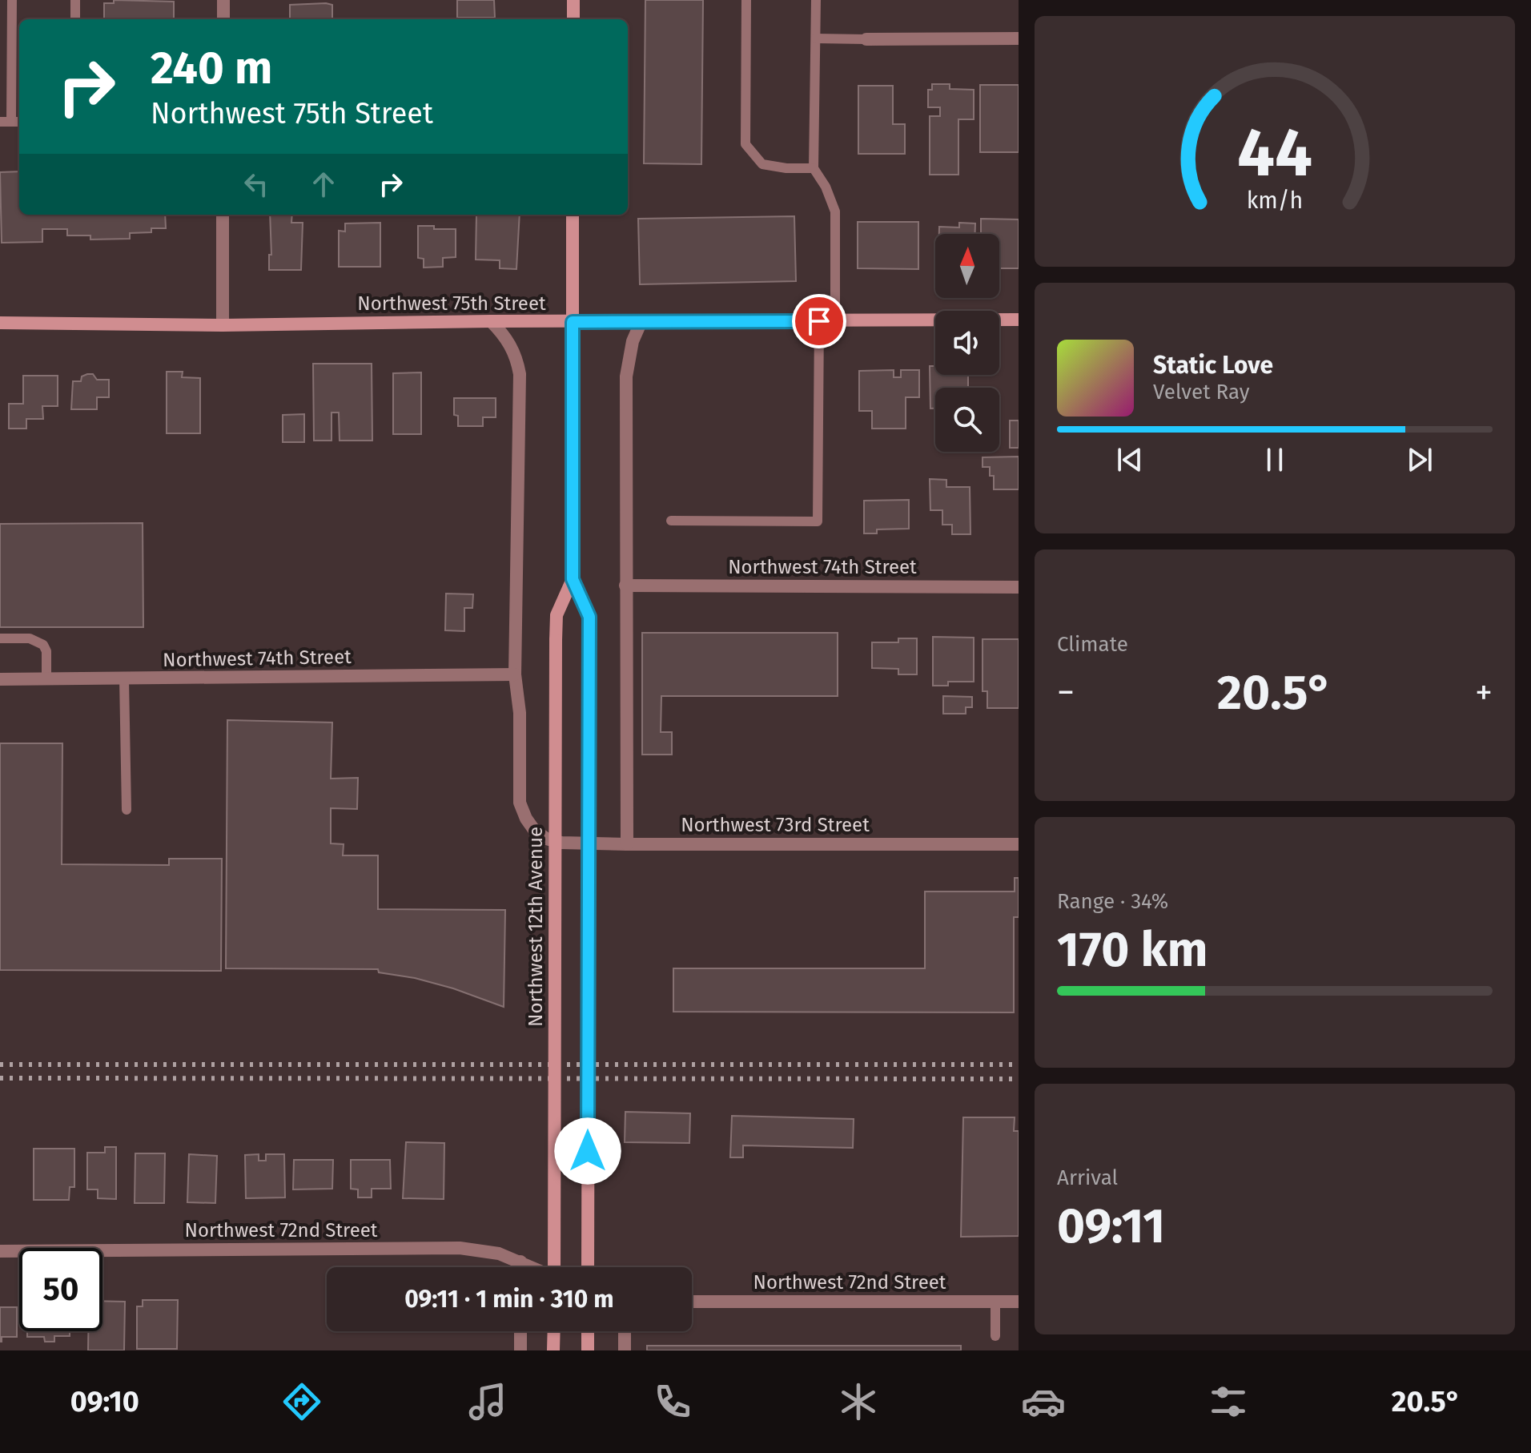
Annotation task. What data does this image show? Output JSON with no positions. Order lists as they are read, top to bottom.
{
  "streets": {
    "main road": ["Northwest 75th Street", "Northwest 12th Avenue"],
    "street": ["Northwest 74th Street", "Northwest 73rd Street", "Northwest 72nd Street"]
  },
  "crossings": [
    ["Northwest 75th Street", "Northwest 12th Avenue"],
    ["Northwest 74th Street", "Northwest 12th Avenue"],
    ["Northwest 73rd Street", "Northwest 12th Avenue"]
  ],
  "north": "top",
  "page": {
    "turn": ["240 m", "Northwest 75th Street"],
    "song": ["Static Love", "Velvet Ray"],
    "tile": [
      "Climate",
      ["Range · 34%", "170 km"],
      ["Arrival", "09:11"]
    ],
    "heat": ["−", "20.5°", "+"],
    "limit": "50",
    "trip": "09:11 · 1 min · 310 m",
    "tabs": ["09:10", "20.5°"],
    "gauge": ["44", "km/h"]
  }
}
